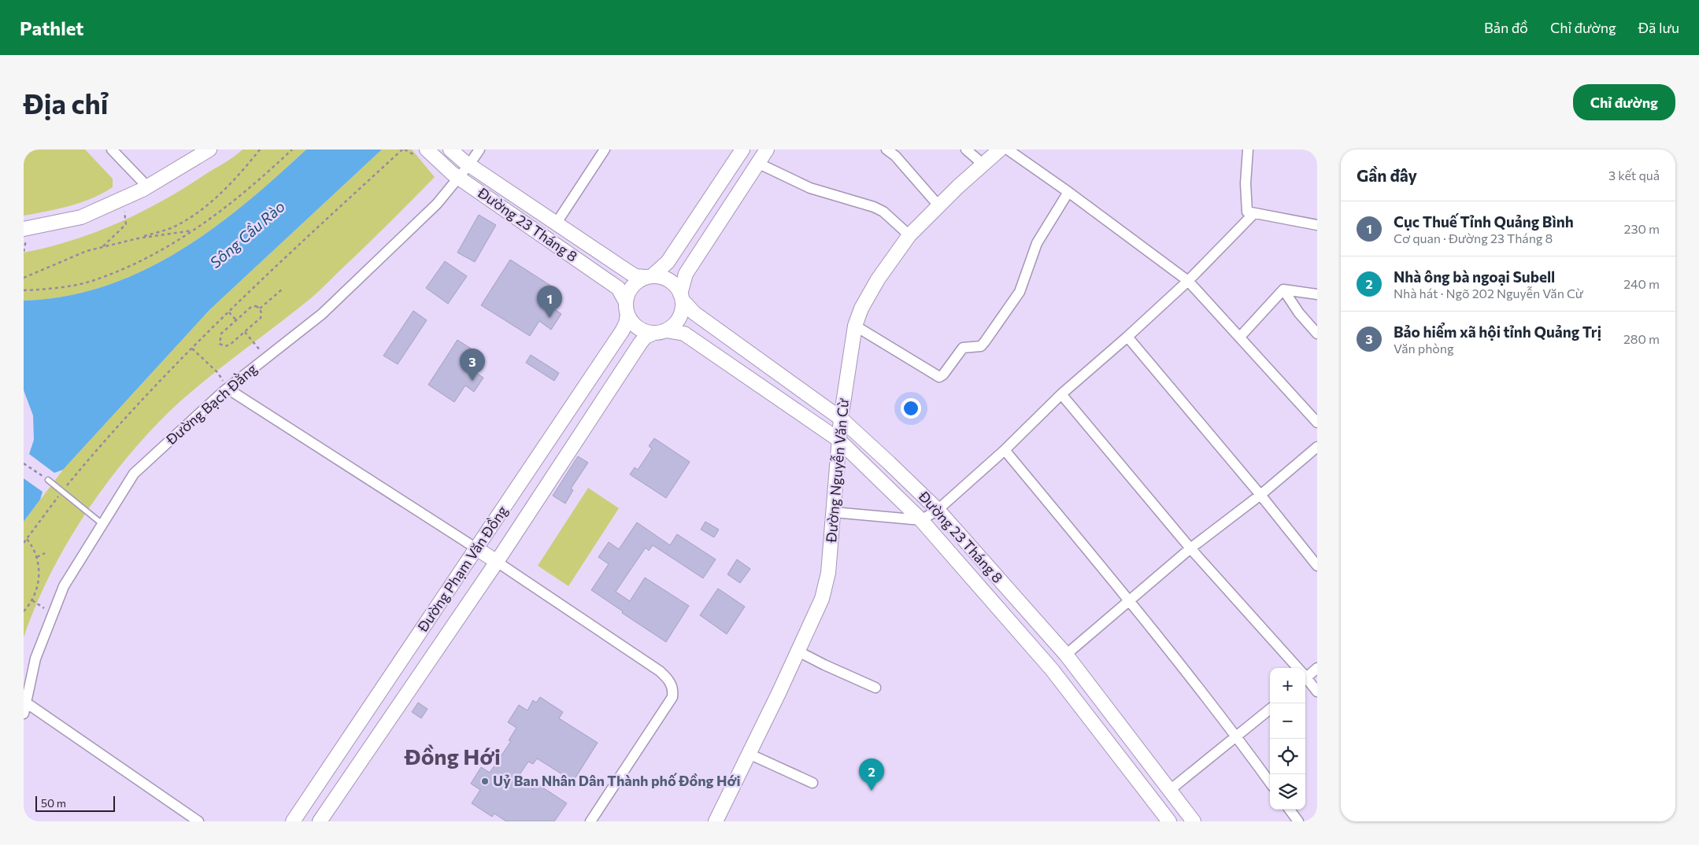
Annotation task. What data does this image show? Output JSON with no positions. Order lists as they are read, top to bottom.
{
  "streets": {
    "street": [
      "Đường 23 Tháng 8",
      "Đường Bạch Đằng",
      "Đường Nguyễn Văn Cừ",
      "Đường Phạm Văn Đồng"
    ]
  },
  "crossings": [
    ["Đường 23 Tháng 8", "Đường Bạch Đằng"],
    ["Đường 23 Tháng 8", "Đường Nguyễn Văn Cừ"],
    ["Đường 23 Tháng 8", "Đường Phạm Văn Đồng"]
  ],
  "districts": ["Đồng Hới"],
  "water": ["Sông Cầu Rào"],
  "places": ["Uỷ Ban Nhân Dân Thành phố Đồng Hới"],
  "scale_bar": "50 m",
  "page": {
    "header": "Pathlet",
    "nav": ["Bản đồ", "Chỉ đường", "Đã lưu"],
    "buttons": "Chỉ đường",
    "title": "Địa chỉ",
    "heading": ["Gần đây", "3 kết quả"],
    "list": [
      {
        "mark": "1",
        "name": "Cục Thuế Tỉnh Quảng Bình",
        "note": "Cơ quan · Đường 23 Tháng 8",
        "value": "230 m"
      },
      {
        "mark": "2",
        "name": "Nhà ông bà ngoại Subell",
        "note": "Nhà hát · Ngõ 202 Nguyễn Văn Cừ",
        "value": "240 m"
      },
      {
        "mark": "3",
        "name": "Bảo hiểm xã hội tỉnh Quảng Trị",
        "note": "Văn phòng",
        "value": "280 m"
      }
    ],
    "pins": ["1", "3", "2"],
    "map_buttons": ["+", "−"],
    "scale": "50 m"
  }
}
